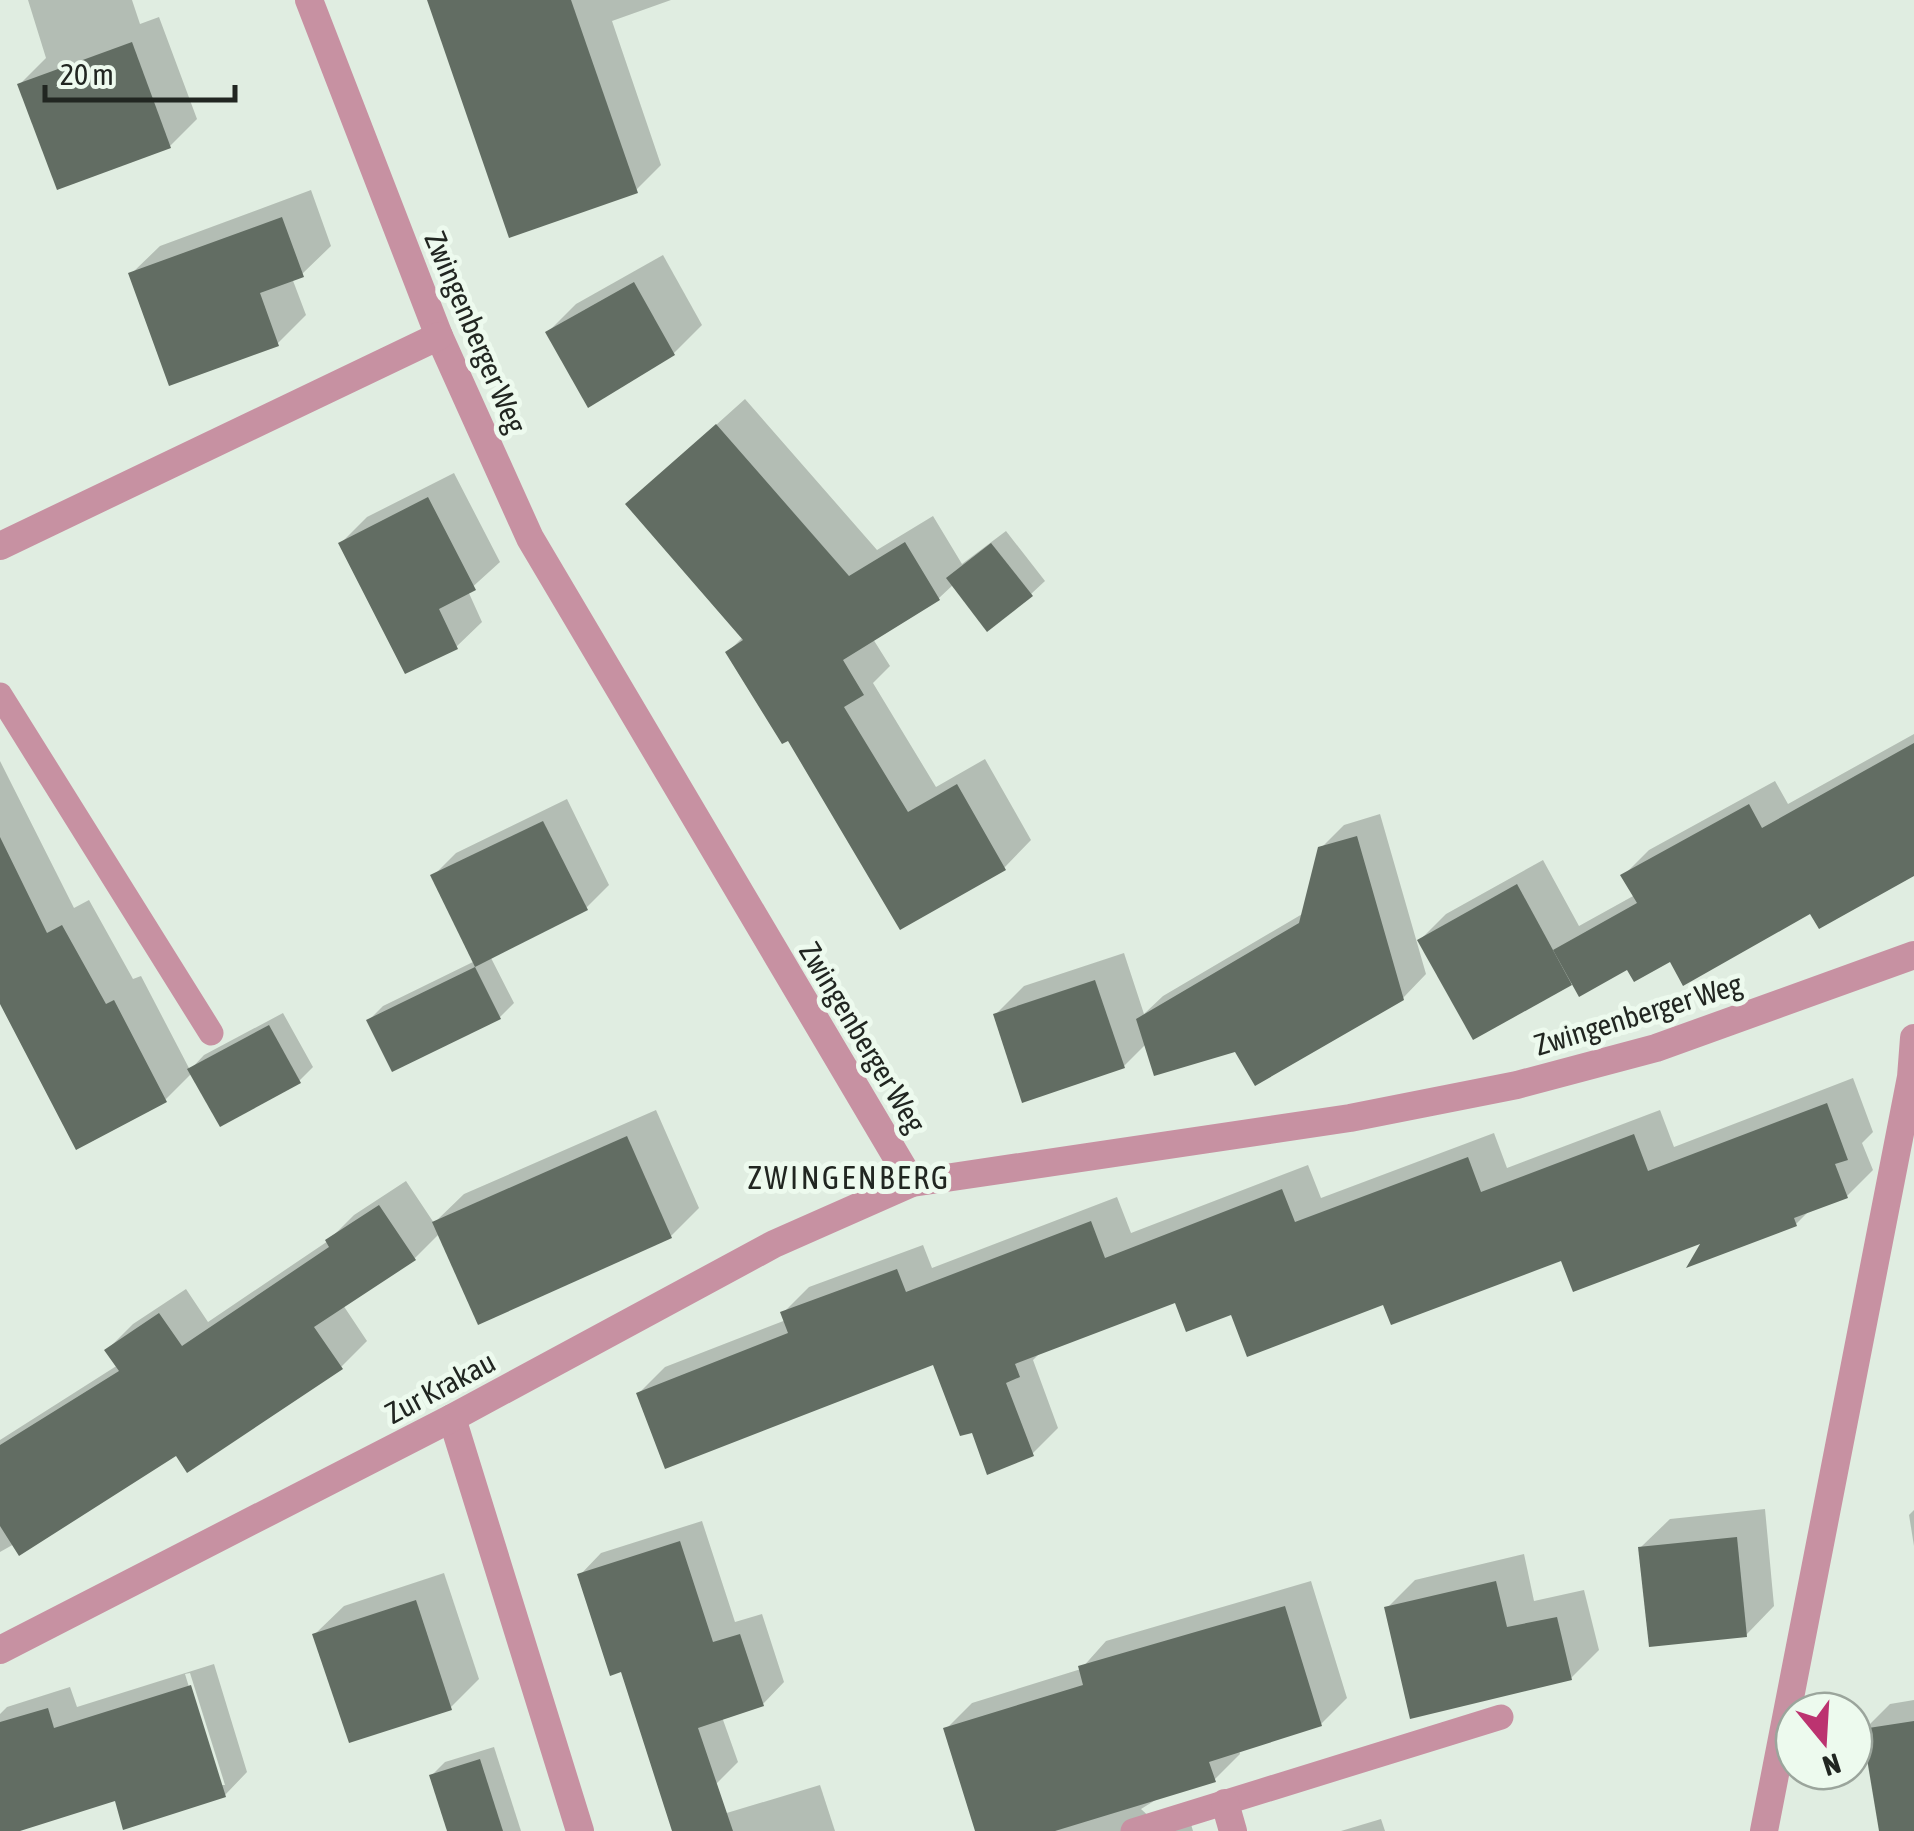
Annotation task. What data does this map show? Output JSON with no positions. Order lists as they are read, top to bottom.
{
  "streets": {
    "street": ["Zwingenberger Weg", "Zur Krakau"]
  },
  "crossings": [
    ["Zwingenberger Weg", "Zur Krakau"]
  ],
  "districts": ["ZWINGENBERG"],
  "scale_bar": "20 m",
  "north": "bottom"
}
